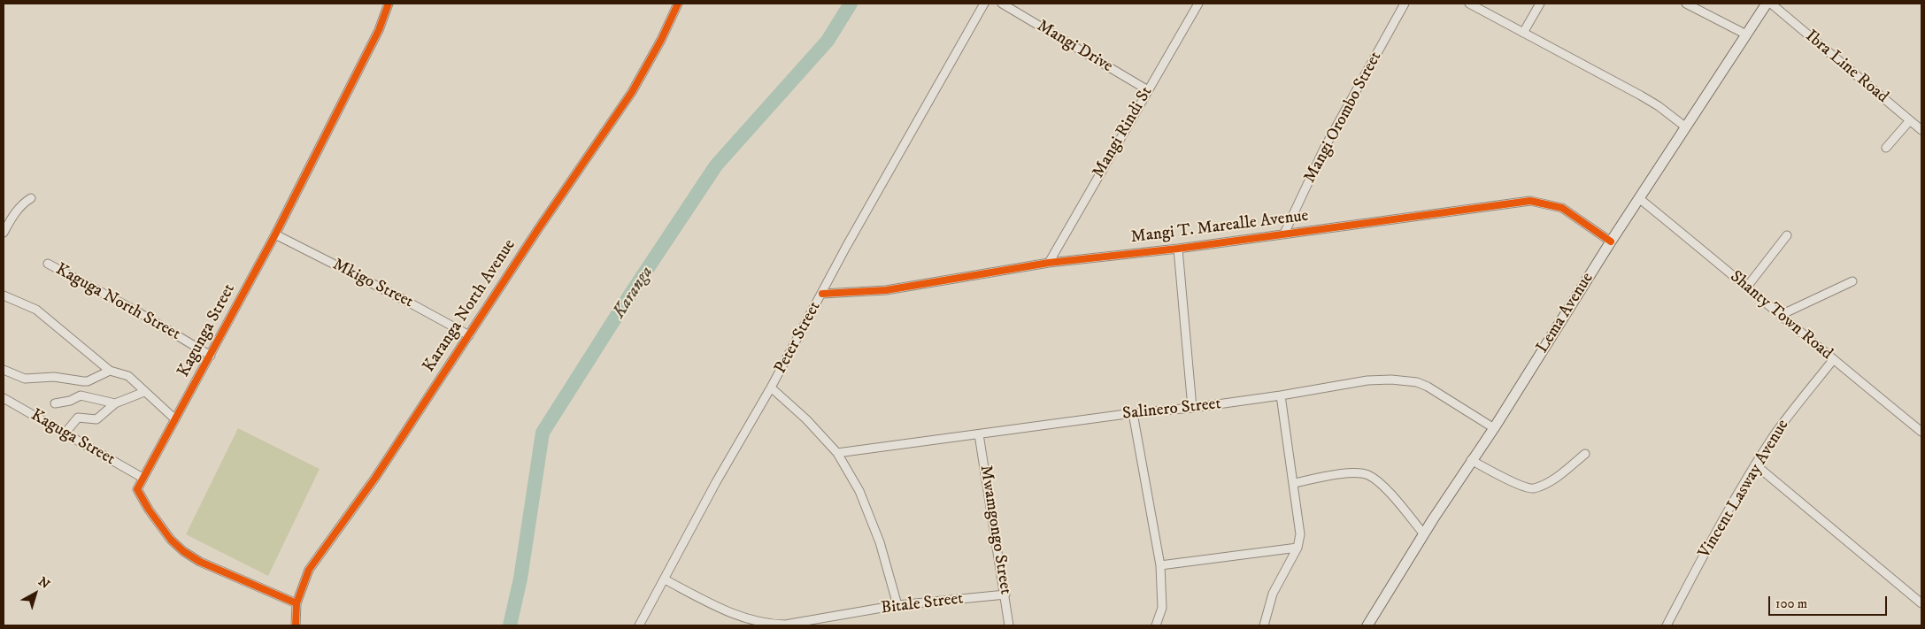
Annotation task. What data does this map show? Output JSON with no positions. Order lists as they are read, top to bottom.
{
  "streets": {
    "main road": ["Lema Avenue"],
    "street": [
      "Mangi Drive",
      "Ibra Line Road",
      "Mangi Orombo Street",
      "Mangi Rindi St",
      "Mangi T. Marealle Avenue",
      "Mkigo Street",
      "Kaguga North Street",
      "Karanga North Avenue",
      "Shanty Town Road",
      "Kagunga Street",
      "Peter Street",
      "Salinero Street",
      "Kaguga Street",
      "Vincent Lasway Avenue",
      "Mwamgongo Street",
      "Bitale Street"
    ]
  },
  "crossings": [
    ["Mangi Drive", "Mangi Rindi St"],
    ["Mangi Orombo Street", "Mangi T. Marealle Avenue"],
    ["Mangi Rindi St", "Mangi T. Marealle Avenue"],
    ["Mangi T. Marealle Avenue", "Lema Avenue"],
    ["Mangi T. Marealle Avenue", "Peter Street"],
    ["Mkigo Street", "Karanga North Avenue"],
    ["Mkigo Street", "Kagunga Street"],
    ["Kaguga North Street", "Kagunga Street"],
    ["Karanga North Avenue", "Kagunga Street"],
    ["Lema Avenue", "Shanty Town Road"],
    ["Lema Avenue", "Salinero Street"],
    ["Shanty Town Road", "Vincent Lasway Avenue"],
    ["Kagunga Street", "Kaguga Street"],
    ["Peter Street", "Bitale Street"],
    ["Salinero Street", "Mwamgongo Street"],
    ["Mwamgongo Street", "Bitale Street"]
  ],
  "water": ["Karanga"],
  "scale_bar": "100 m",
  "north": "top right"
}
